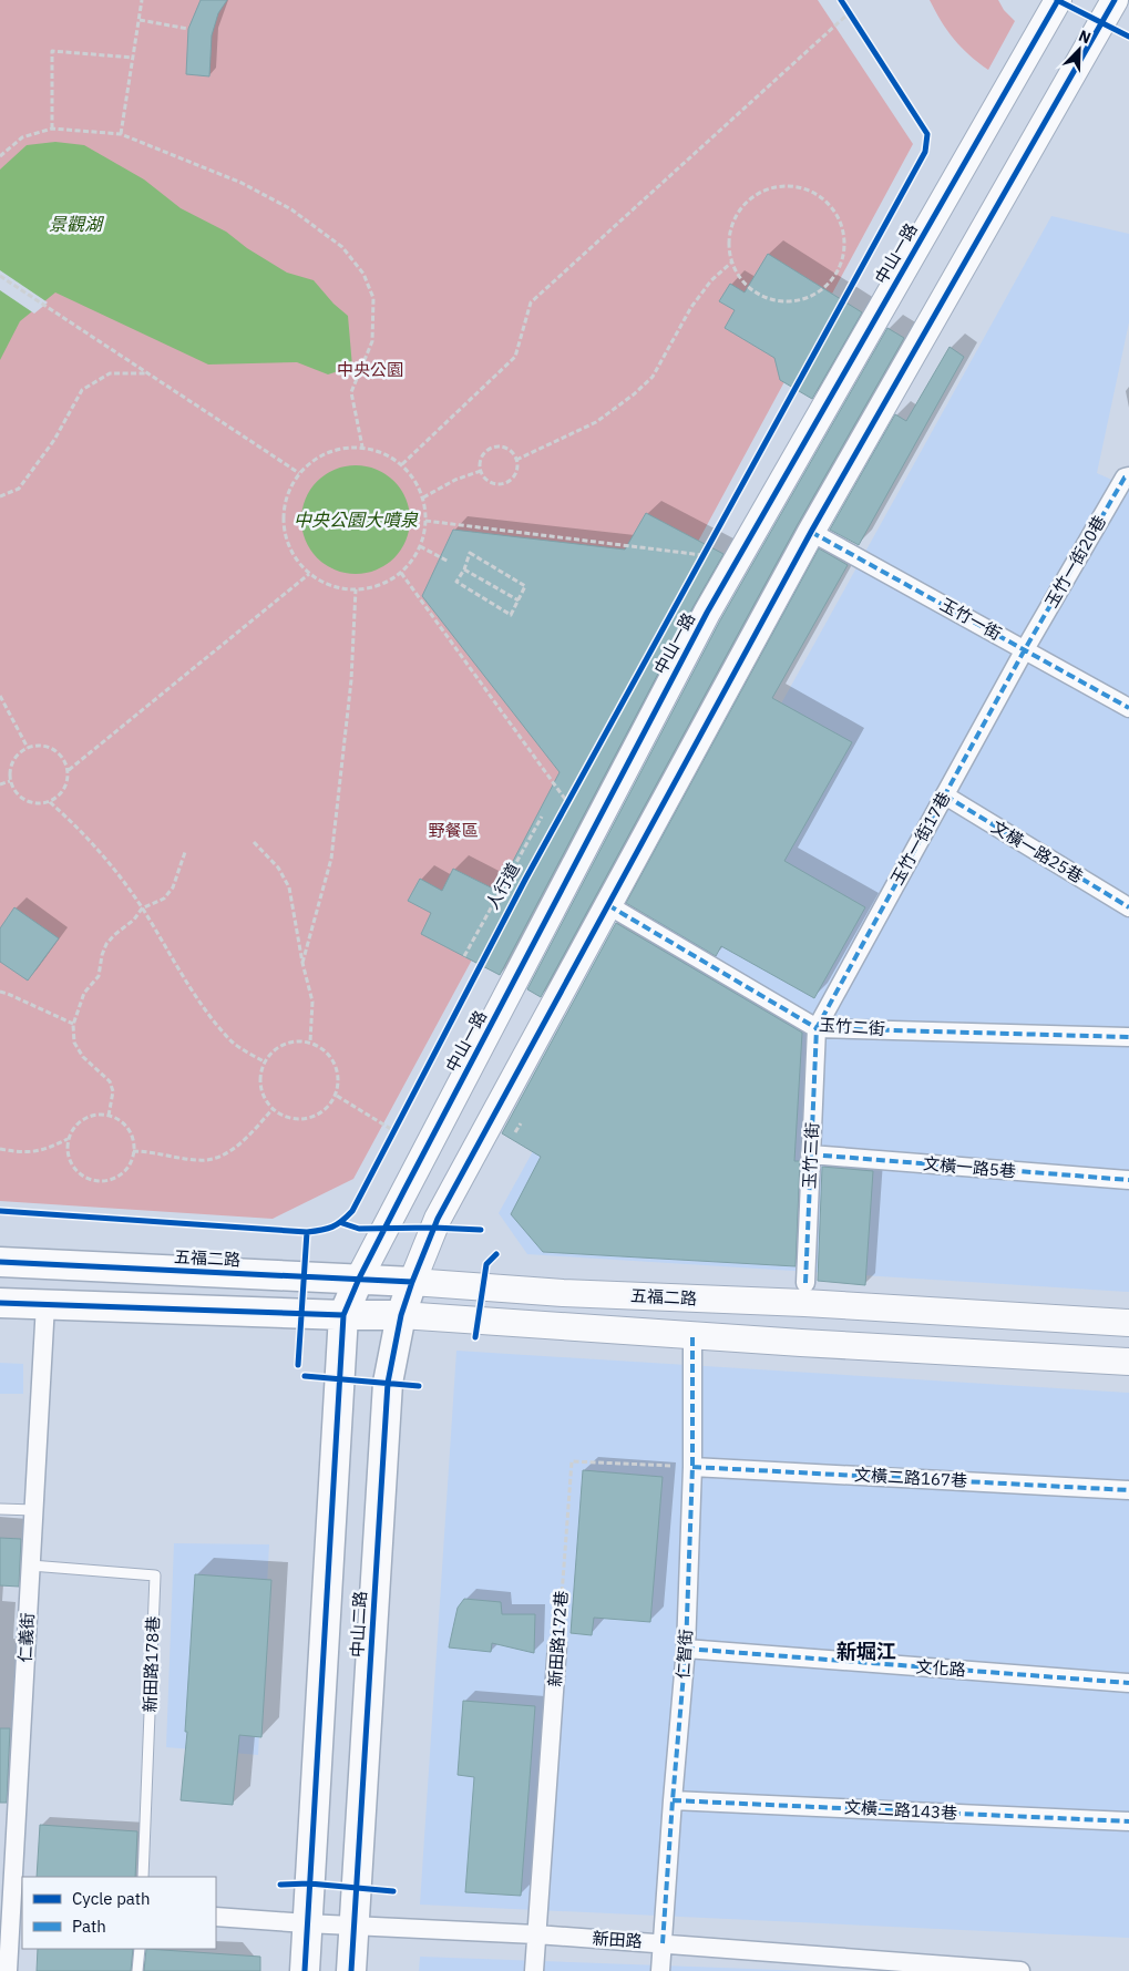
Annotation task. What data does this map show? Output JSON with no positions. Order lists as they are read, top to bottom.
{
  "streets": {
    "main road": ["中山一路", "五福二路", "中山二路"],
    "street": [
      "玉竹一街20巷",
      "玉竹一街",
      "玉竹一街17巷",
      "文橫一路25巷",
      "玉竹二街",
      "玉竹三街",
      "文橫一路5巷",
      "文橫二路167巷",
      "仁義街",
      "新田路172巷",
      "仁智街",
      "文化路",
      "文橫二路143巷",
      "新田路"
    ],
    "lane": ["新田路178巷"],
    "cycle path": ["人行道"]
  },
  "crossings": [
    ["中山一路", "五福二路"],
    ["中山一路", "中山二路"],
    ["玉竹一街20巷", "玉竹一街"],
    ["玉竹一街20巷", "玉竹一街17巷"],
    ["玉竹一街", "玉竹一街17巷"],
    ["玉竹一街17巷", "文橫一路25巷"],
    ["玉竹一街17巷", "玉竹二街"],
    ["玉竹一街17巷", "玉竹三街"],
    ["玉竹二街", "玉竹三街"],
    ["玉竹三街", "文橫一路5巷"],
    ["五福二路", "中山二路"],
    ["文橫二路167巷", "新田路172巷"],
    ["文橫二路167巷", "仁智街"],
    ["中山二路", "新田路"],
    ["仁義街", "新田路178巷"],
    ["新田路172巷", "仁智街"],
    ["新田路172巷", "新田路"],
    ["仁智街", "文化路"],
    ["仁智街", "文橫二路143巷"],
    ["仁智街", "新田路"]
  ],
  "districts": ["新堀江"],
  "water": ["景觀湖", "中央公園大噴泉"],
  "parks": ["中央公園", "野餐區"],
  "legend": ["Cycle path", "Path"],
  "north": "top right"
}
